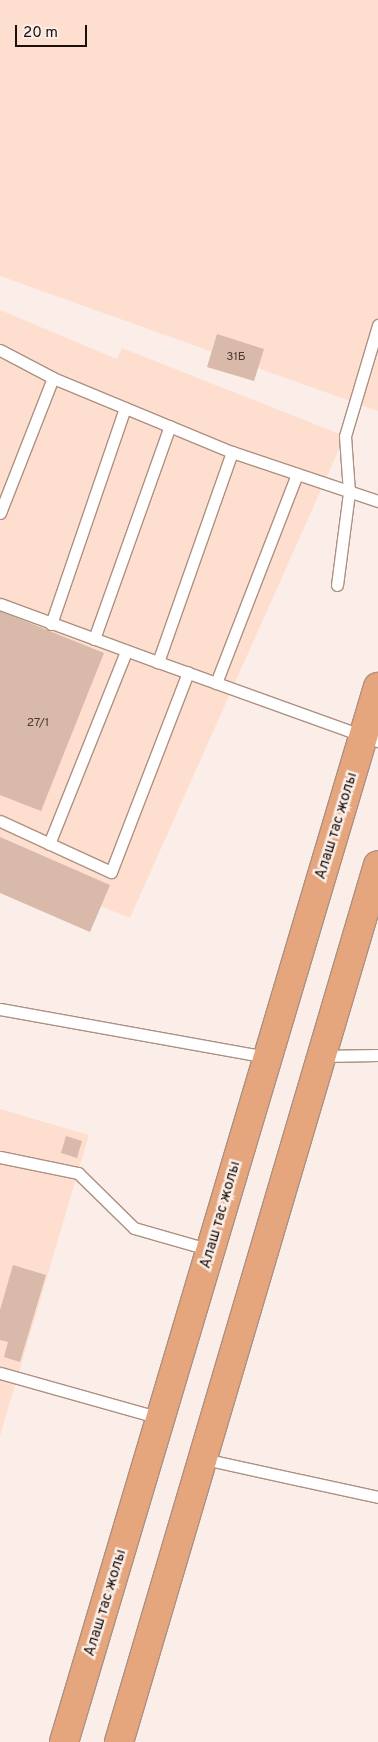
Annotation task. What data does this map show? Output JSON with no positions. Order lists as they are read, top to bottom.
{
  "streets": {
    "main road": ["Алаш тас жолы"]
  },
  "house_numbers": ["31Б", "27/1"],
  "scale_bar": "20 m"
}
